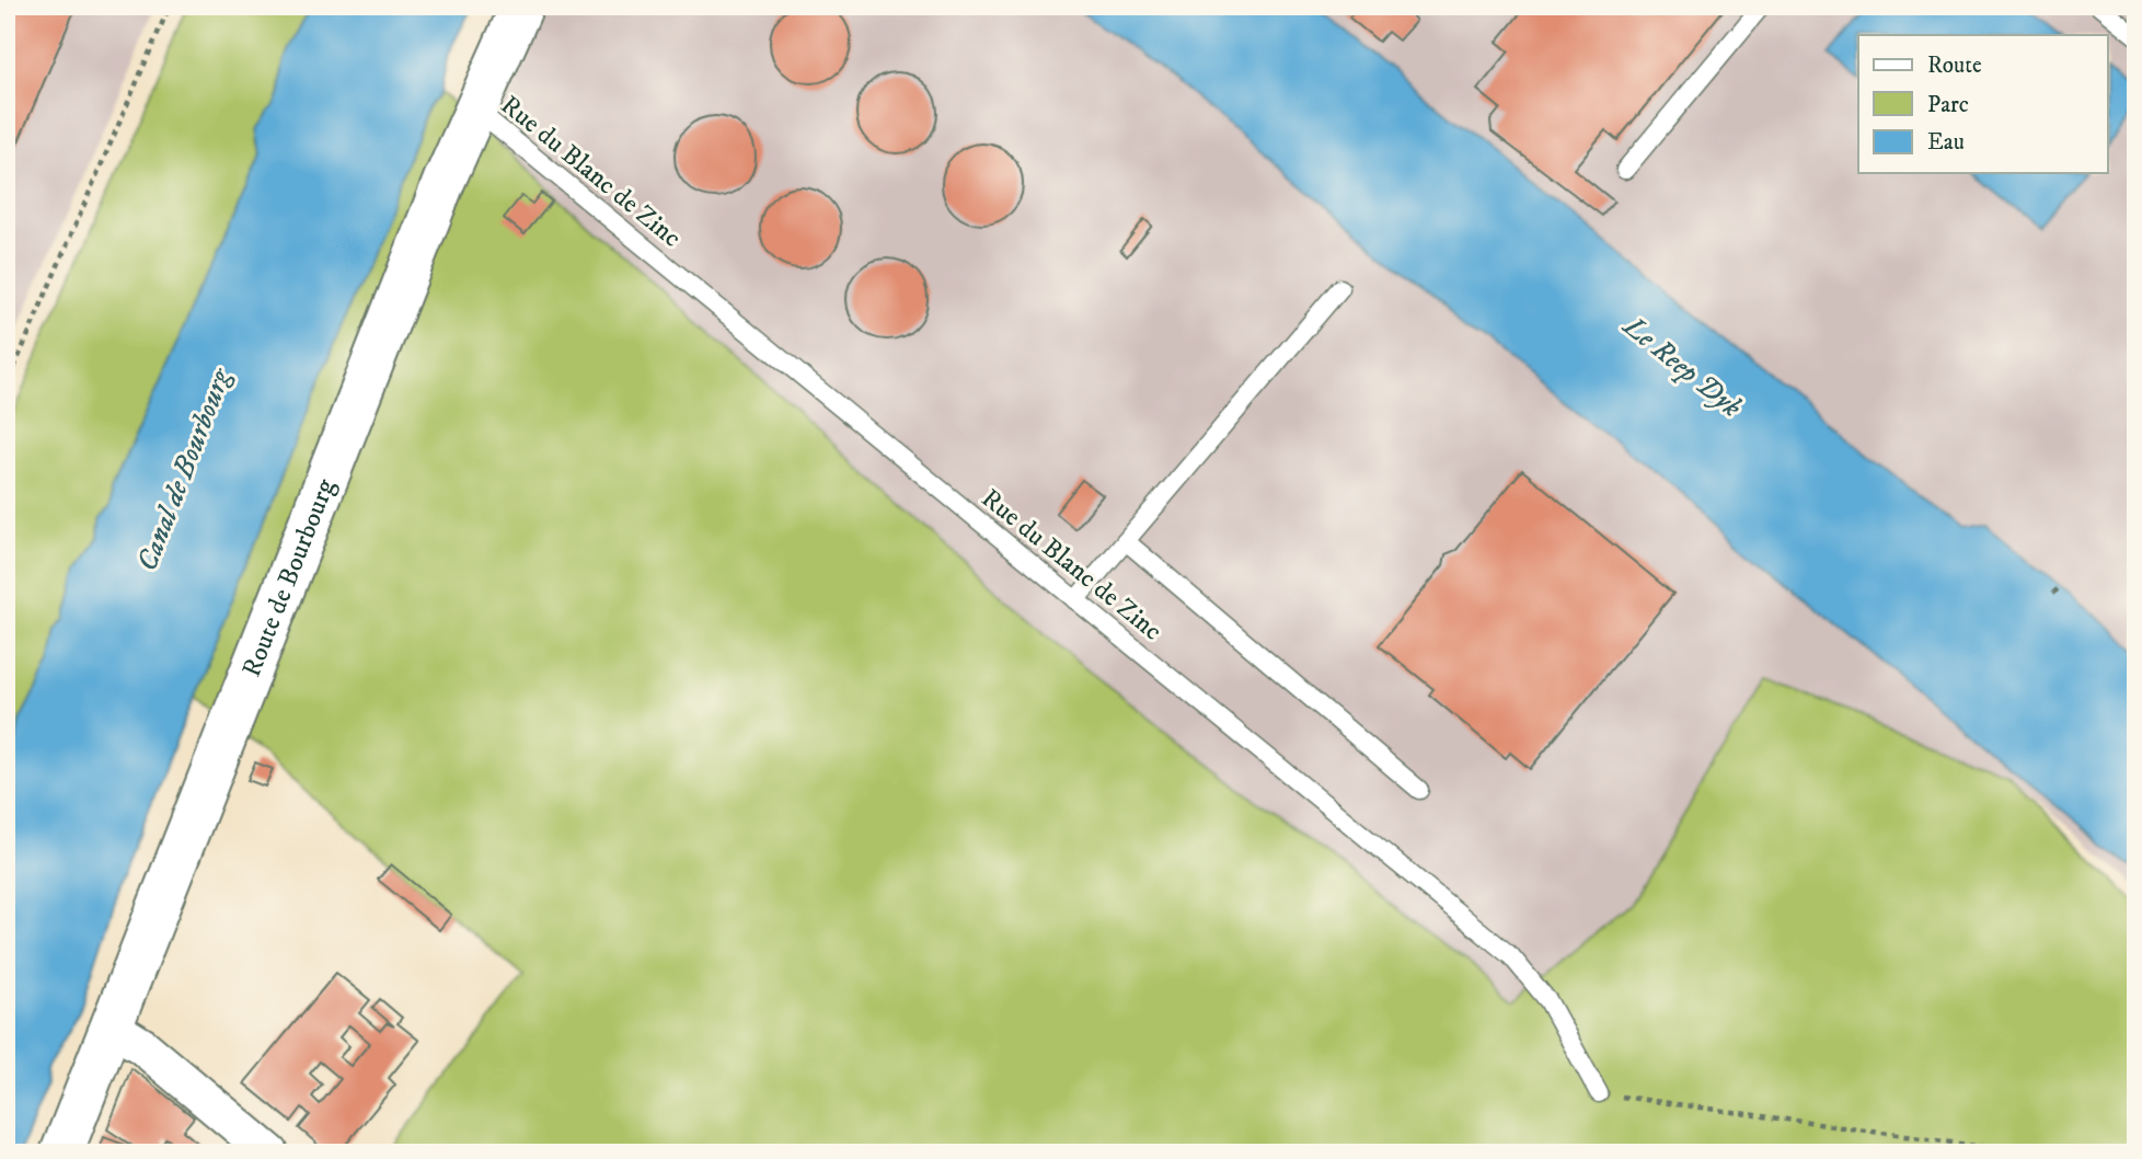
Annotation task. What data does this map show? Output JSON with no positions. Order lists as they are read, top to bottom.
{
  "streets": {
    "main road": ["Route de Bourbourg"],
    "lane": ["Rue du Blanc de Zinc"]
  },
  "crossings": [
    ["Rue du Blanc de Zinc", "Route de Bourbourg"]
  ],
  "water": ["Le Reep Dyk", "Canal de Bourbourg"],
  "legend": ["Route", "Parc", "Eau"]
}
